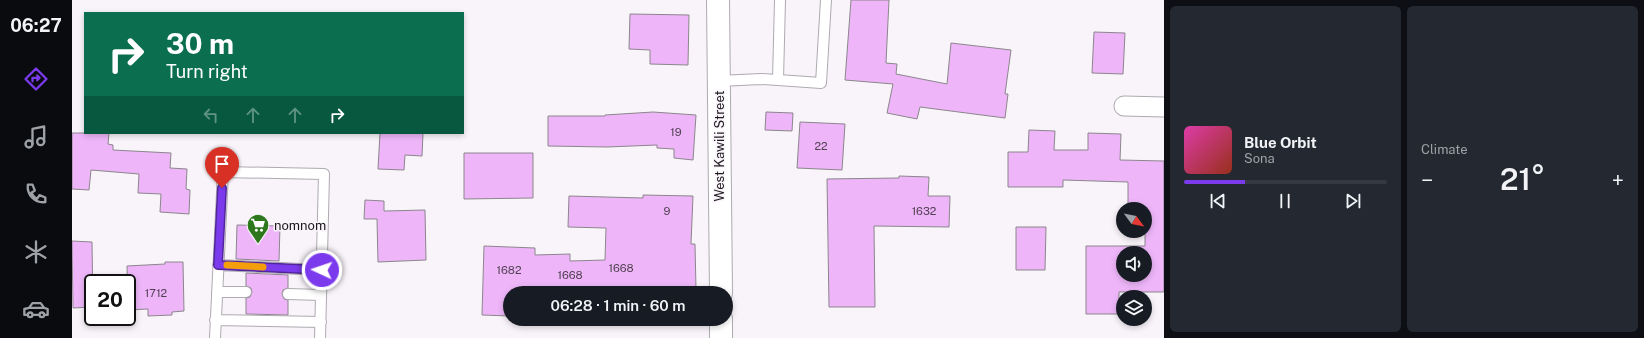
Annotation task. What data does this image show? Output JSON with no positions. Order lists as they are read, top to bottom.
{
  "streets": {
    "street": ["West Kawili Street"]
  },
  "places": {
    "supermarket": ["nomnom"]
  },
  "house_numbers": [
    "19",
    "22",
    "9",
    "1632",
    "1668",
    "1682",
    "1668",
    "1712"
  ],
  "north": "bottom right",
  "page": {
    "tabs": "06:27",
    "tile": "Climate",
    "turn": ["30 m", "Turn right"],
    "song": ["Blue Orbit", "Sona"],
    "heat": ["−", "21°", "+"],
    "limit": "20",
    "trip": "06:28 · 1 min · 60 m"
  }
}
